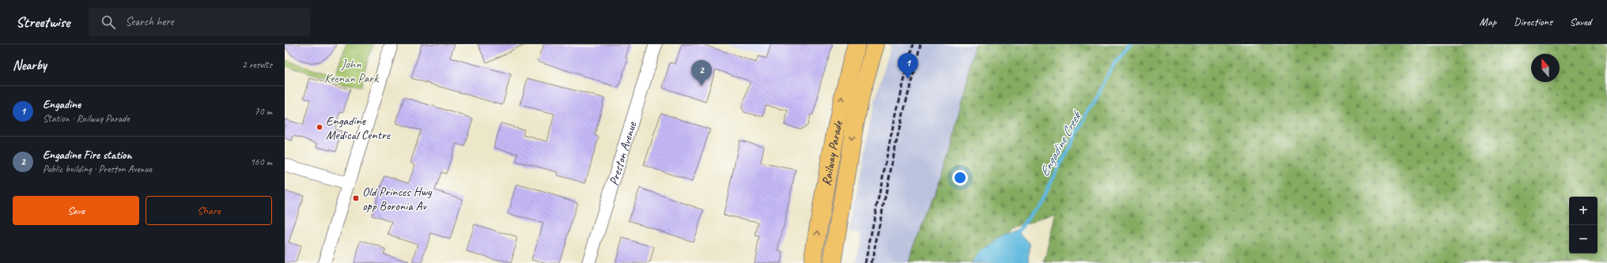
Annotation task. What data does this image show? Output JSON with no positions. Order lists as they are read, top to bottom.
{
  "streets": {
    "highway": ["Railway Parade"],
    "street": ["Preston Avenue"]
  },
  "water": ["Engadine Creek"],
  "parks": ["John Keenan Park"],
  "places": {
    "other": ["Engadine Medical Centre"],
    "transit": ["Old Princes Hwy opp Boronia Av"]
  },
  "north": "top",
  "page": {
    "header": "Streetwise",
    "search": "Search here",
    "nav": ["Map", "Directions", "Saved"],
    "heading": ["Nearby", "2 results"],
    "pins": ["1", "2"],
    "list": [
      {
        "mark": "1",
        "name": "Engadine",
        "note": "Station · Railway Parade",
        "value": "70 m"
      },
      {
        "mark": "2",
        "name": "Engadine Fire station",
        "note": "Public building · Preston Avenue",
        "value": "160 m"
      }
    ],
    "buttons": ["Save", "Share"],
    "map_buttons": ["+", "−"]
  }
}
